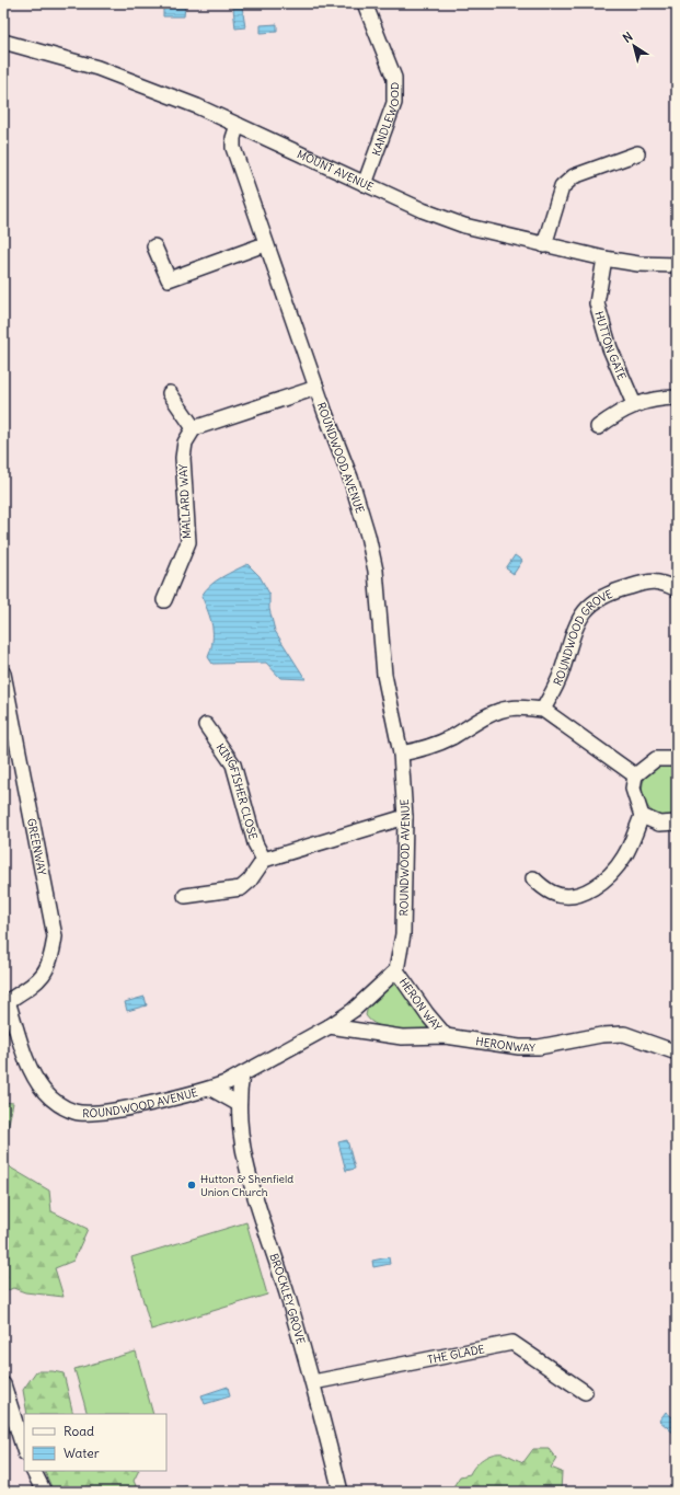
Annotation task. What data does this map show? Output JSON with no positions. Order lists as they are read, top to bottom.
{
  "streets": {
    "street": [
      "KANDLEWOOD",
      "MOUNT AVENUE",
      "HUTTON GATE",
      "ROUNDWOOD AVENUE",
      "MALLARD WAY",
      "ROUNDWOOD GROVE",
      "KINGFISHER CLOSE",
      "GREENWAY",
      "HERON WAY",
      "HERONWAY",
      "BROCKLEY GROVE",
      "THE GLADE"
    ]
  },
  "crossings": [
    ["KANDLEWOOD", "MOUNT AVENUE"],
    ["MOUNT AVENUE", "HUTTON GATE"],
    ["MOUNT AVENUE", "ROUNDWOOD AVENUE"],
    ["ROUNDWOOD AVENUE", "GREENWAY"],
    ["ROUNDWOOD AVENUE", "HERON WAY"],
    ["ROUNDWOOD AVENUE", "HERONWAY"],
    ["ROUNDWOOD AVENUE", "BROCKLEY GROVE"],
    ["HERON WAY", "HERONWAY"],
    ["BROCKLEY GROVE", "THE GLADE"]
  ],
  "places": ["Hutton & Shenfield Union Church"],
  "legend": ["Road", "Water"],
  "north": "top left"
}
